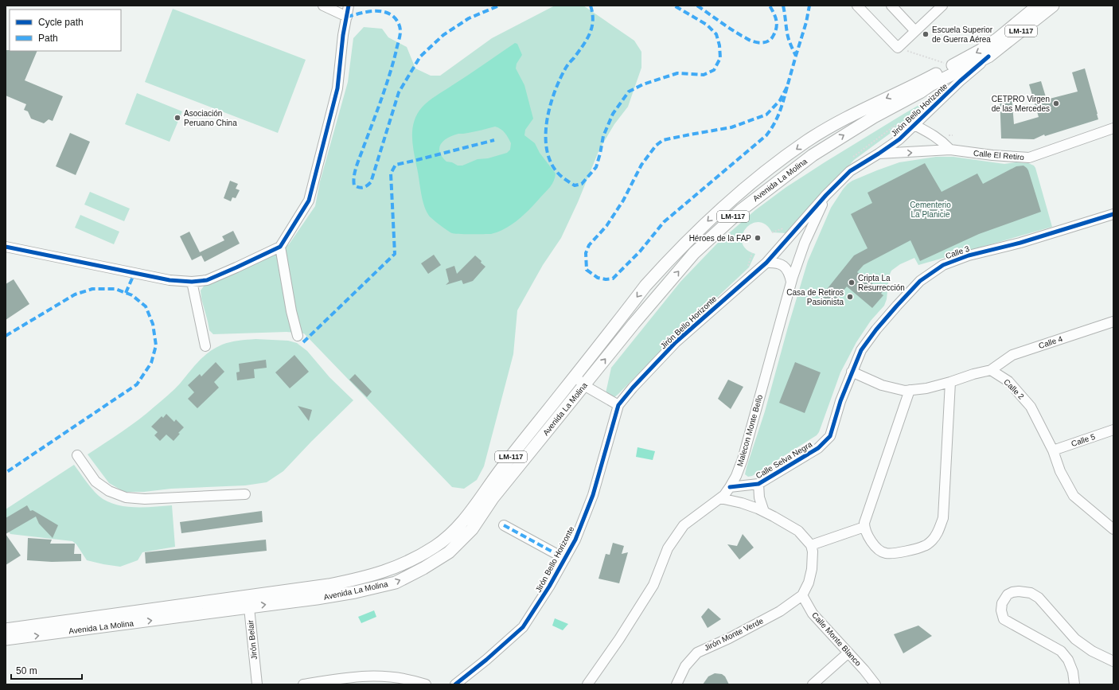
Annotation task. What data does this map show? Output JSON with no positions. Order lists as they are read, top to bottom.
{
  "streets": {
    "main road": ["LM-117", "Avenida La Molina"],
    "street": [
      "Jirón Bello Horizonte",
      "Calle El Retiro",
      "Calle 3",
      "Calle 4",
      "Calle 2",
      "Malecon Monte Bello",
      "Calle 5",
      "Calle Selva Negra",
      "Jirón Monte Verde",
      "Calle Monte Blanco",
      "Jirón Belair"
    ]
  },
  "crossings": [
    ["Jirón Bello Horizonte", "Calle El Retiro"],
    ["Jirón Bello Horizonte", "Avenida La Molina"],
    ["Jirón Bello Horizonte", "Malecon Monte Bello"],
    ["Avenida La Molina", "Jirón Belair"],
    ["Calle 3", "Calle Selva Negra"],
    ["Calle 4", "Calle 2"],
    ["Calle 2", "Calle 5"],
    ["Malecon Monte Bello", "Calle Selva Negra"],
    ["Jirón Monte Verde", "Calle Monte Blanco"]
  ],
  "parks": ["Cementerio La Planicie"],
  "places": [
    "Escuela Superior de Guerra Aérea",
    "CETPRO Virgen de las Mercedes",
    "Asociación Peruano China",
    "Héroes de la FAP",
    "Cripta La Resurrección",
    "Casa de Retiros Pasionista"
  ],
  "legend": ["Cycle path", "Path"],
  "scale_bar": "50 m"
}
